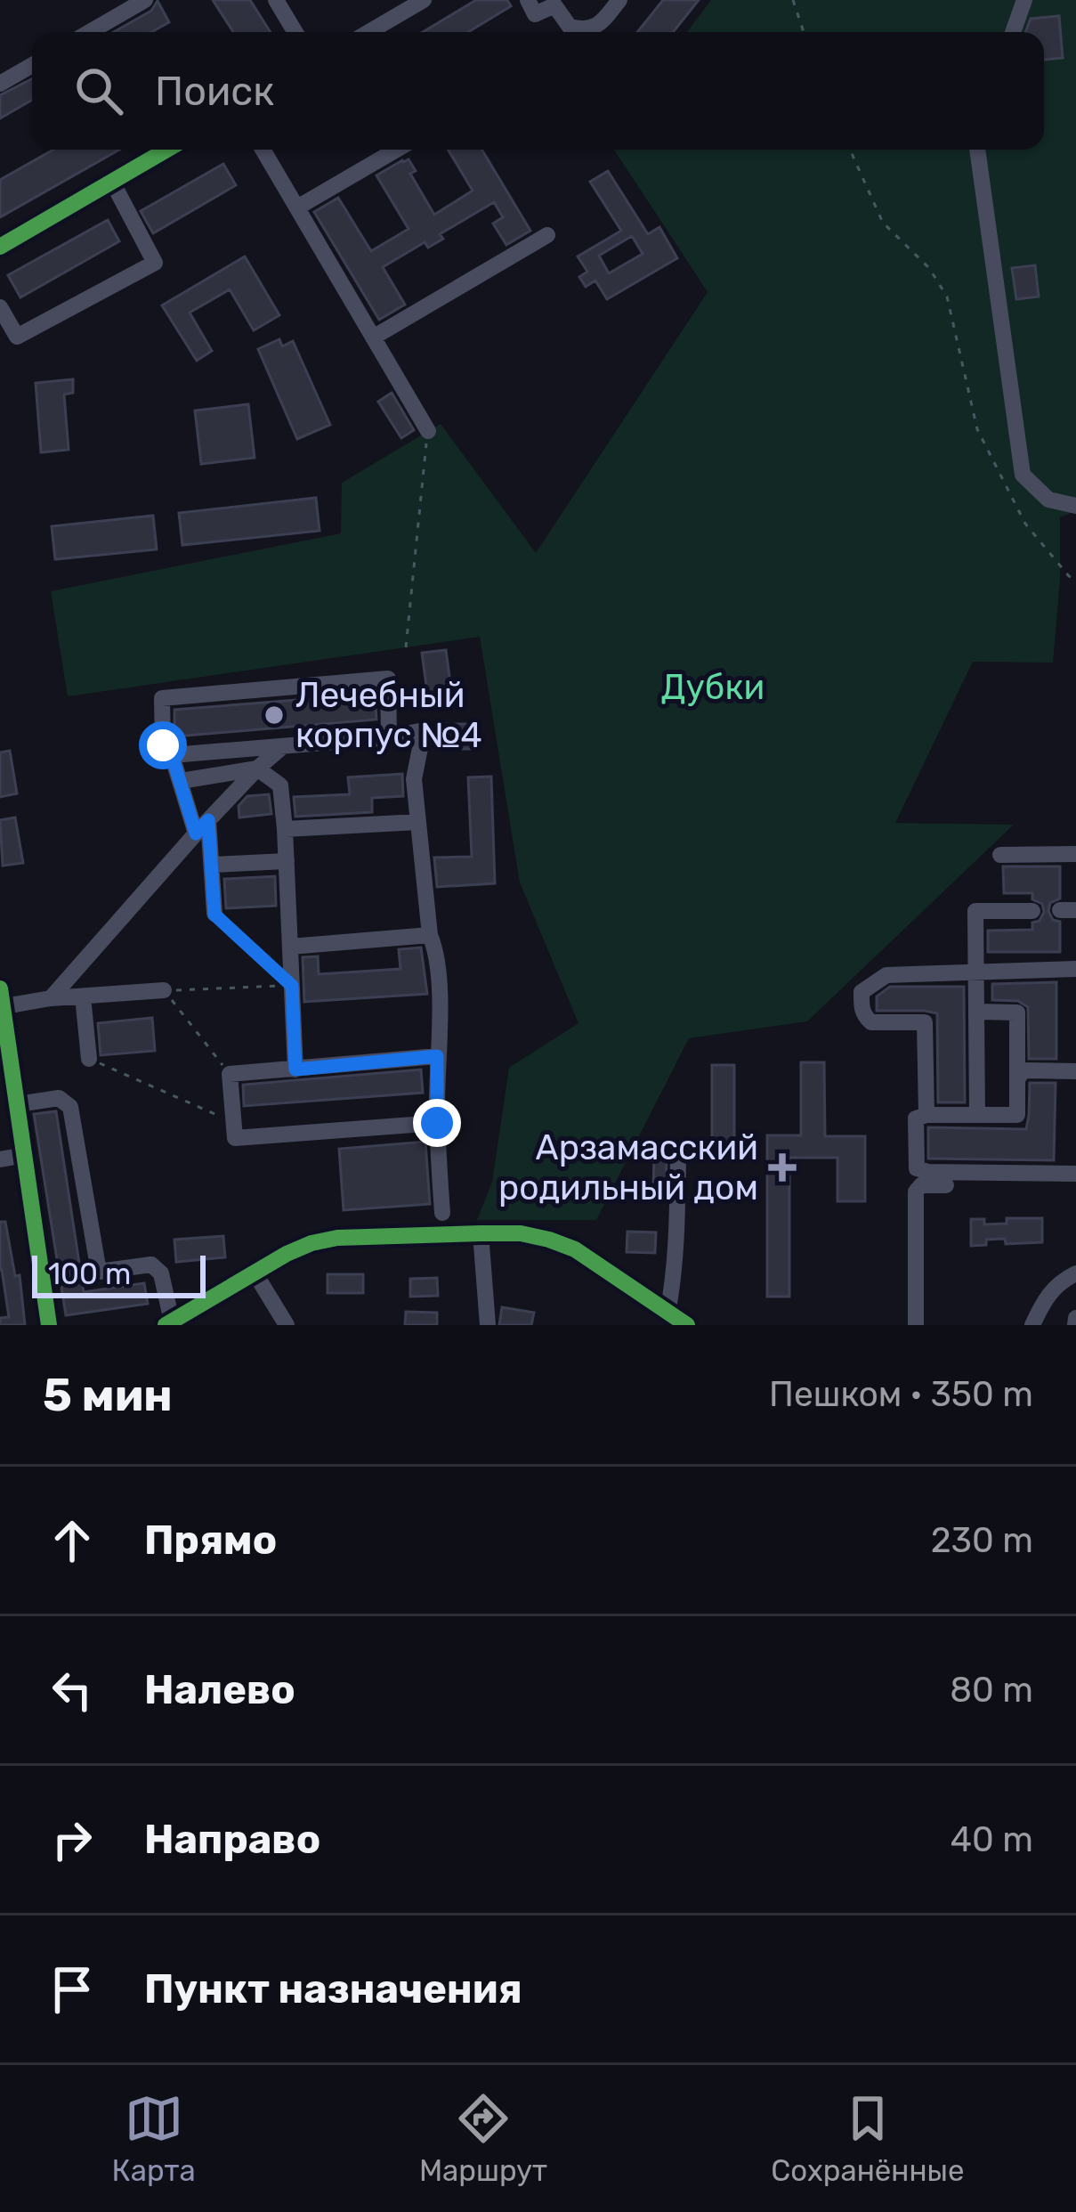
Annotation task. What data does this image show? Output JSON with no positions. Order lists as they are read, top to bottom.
{
  "parks": ["Дубки"],
  "places": {
    "other": ["Лечебный корпус №4"],
    "health": ["Арзамасский родильный дом"]
  },
  "scale_bar": "100 m",
  "page": {
    "search": "Поиск",
    "scale": "100 m",
    "heading": ["5 мин", "Пешком · 350 m"],
    "list": [
      ["Прямо", "230 m"],
      ["Налево", "80 m"],
      ["Направо", "40 m"],
      "Пункт назначения"
    ],
    "nav": ["Карта", "Маршрут", "Сохранённые"]
  }
}
